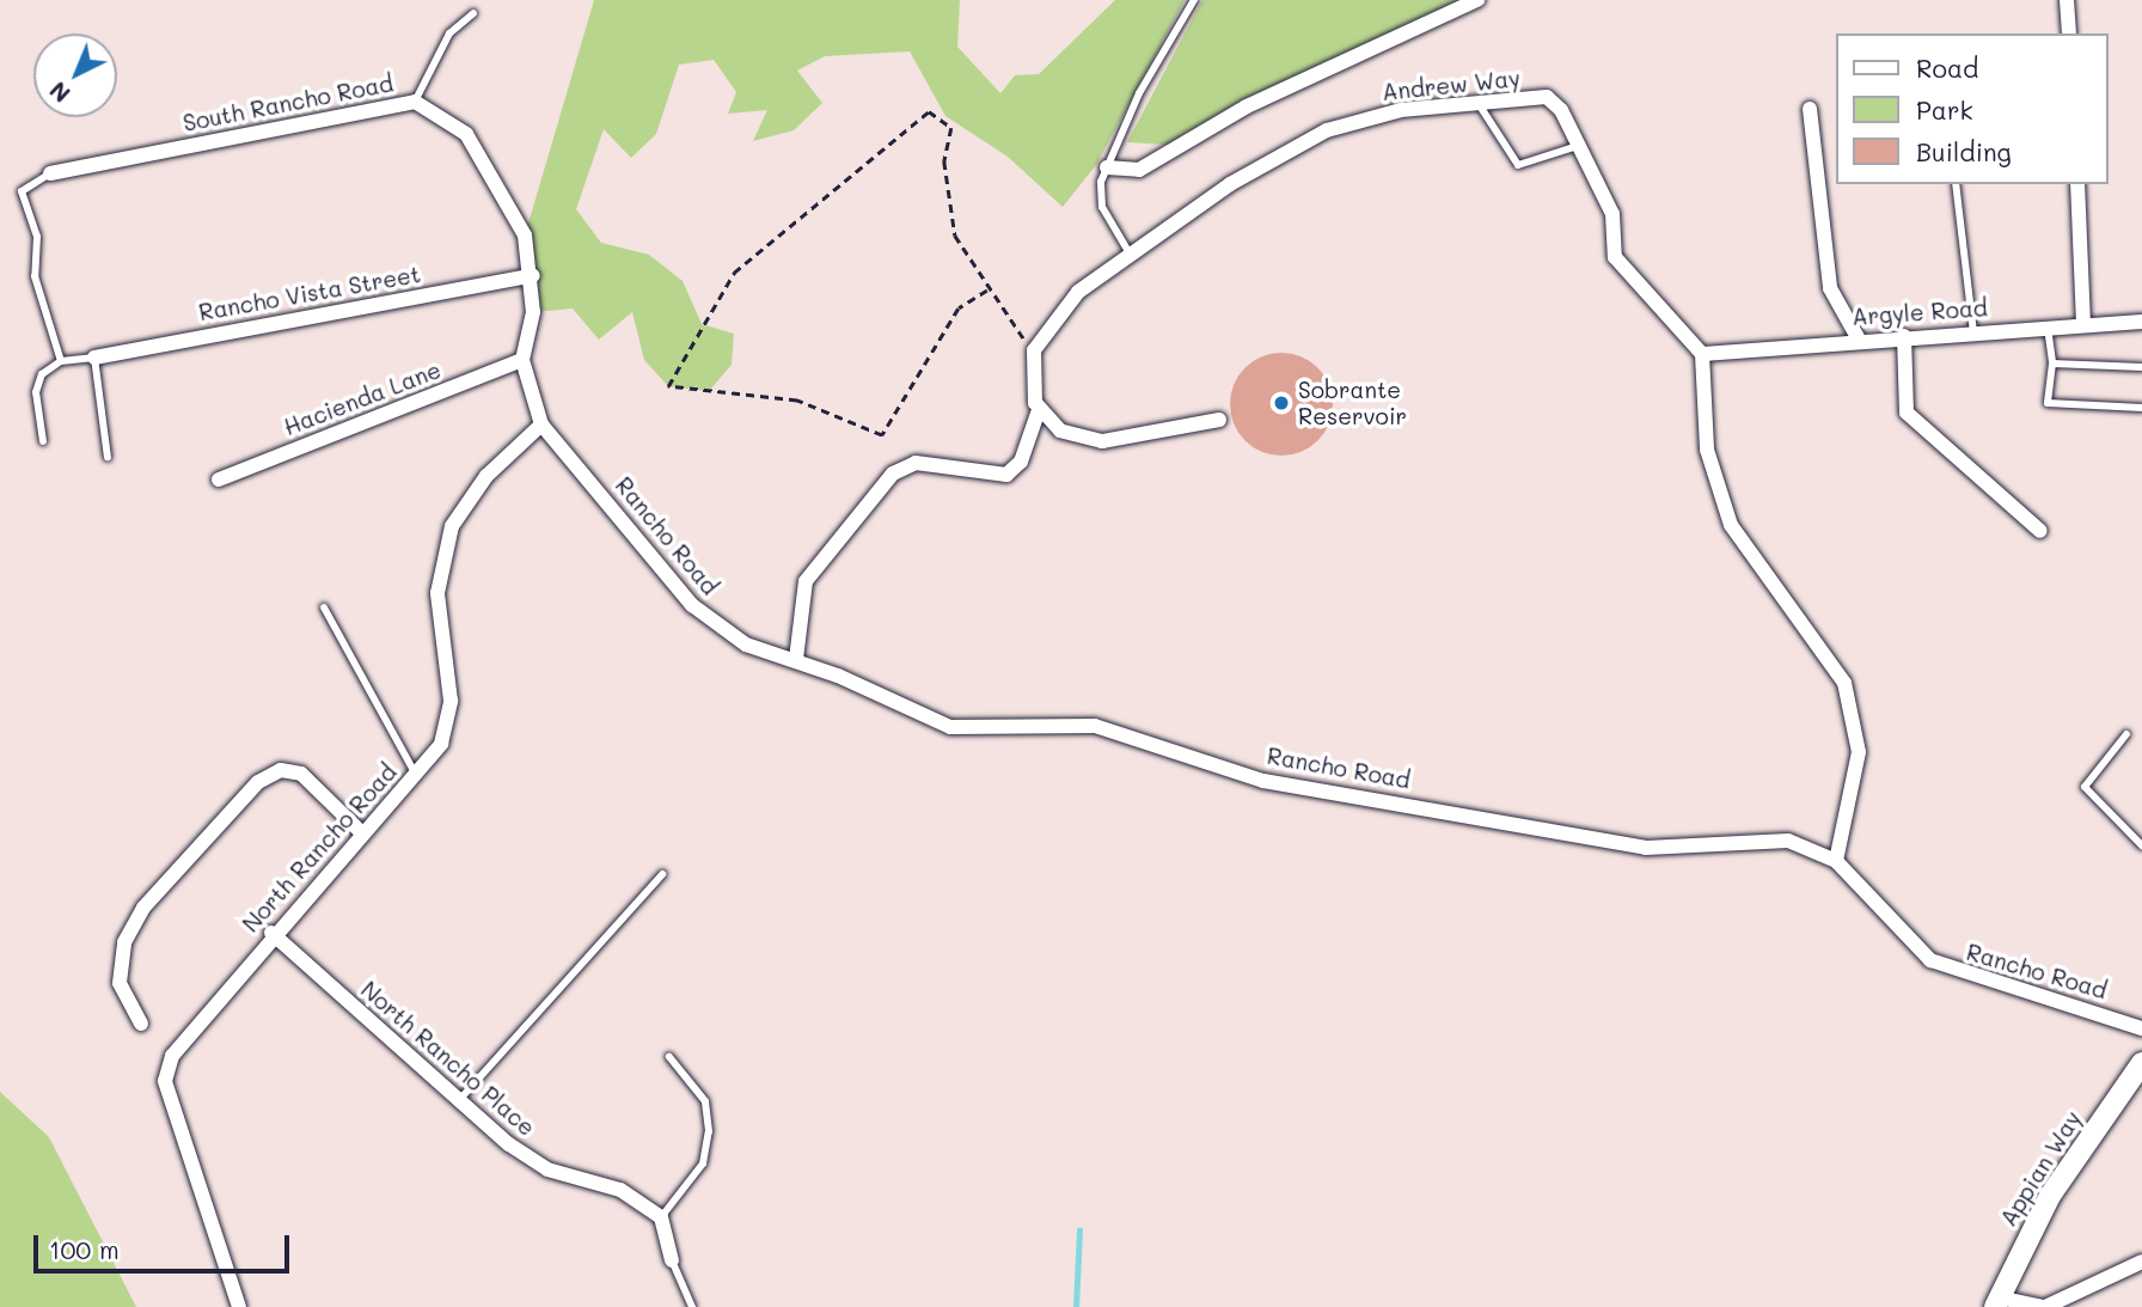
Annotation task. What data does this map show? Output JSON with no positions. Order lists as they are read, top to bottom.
{
  "streets": {
    "main road": ["Appian Way"],
    "street": [
      "Andrew Way",
      "South Rancho Road",
      "Rancho Vista Street",
      "Argyle Road",
      "Hacienda Lane",
      "Rancho Road",
      "North Rancho Road",
      "North Rancho Place"
    ]
  },
  "crossings": [
    ["Andrew Way", "Argyle Road"],
    ["South Rancho Road", "Rancho Vista Street"],
    ["South Rancho Road", "Hacienda Lane"],
    ["South Rancho Road", "Rancho Road"],
    ["South Rancho Road", "North Rancho Road"],
    ["Rancho Road", "North Rancho Road"],
    ["North Rancho Road", "North Rancho Place"]
  ],
  "places": ["Sobrante Reservoir"],
  "legend": ["Road", "Park", "Building"],
  "scale_bar": "100 m",
  "north": "bottom left"
}
